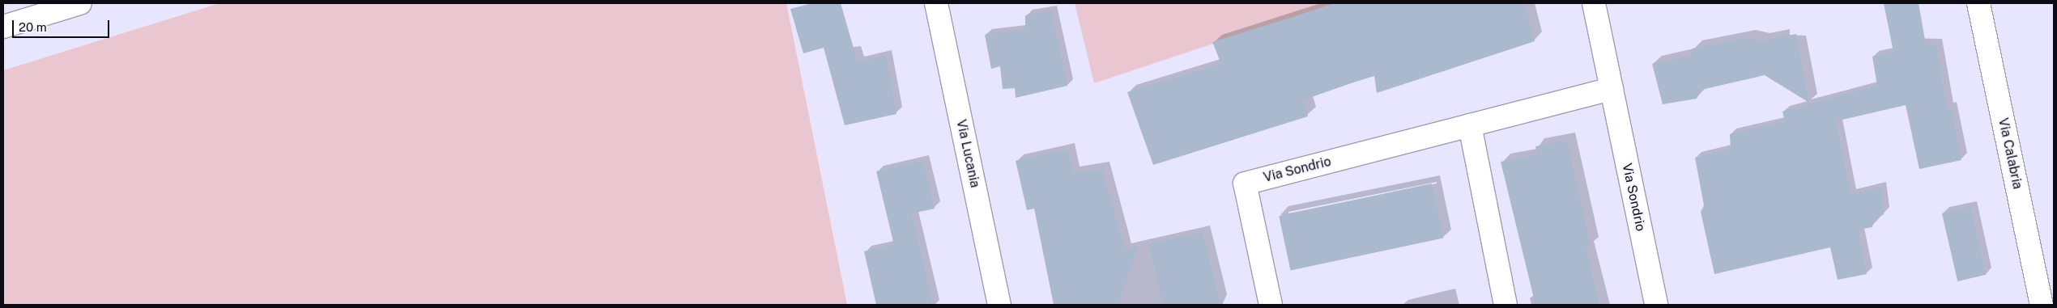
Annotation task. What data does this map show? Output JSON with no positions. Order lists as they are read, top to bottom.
{
  "streets": {
    "street": ["Via Lucania", "Via Calabria", "Via Sondrio"]
  },
  "scale_bar": "20 m"
}
